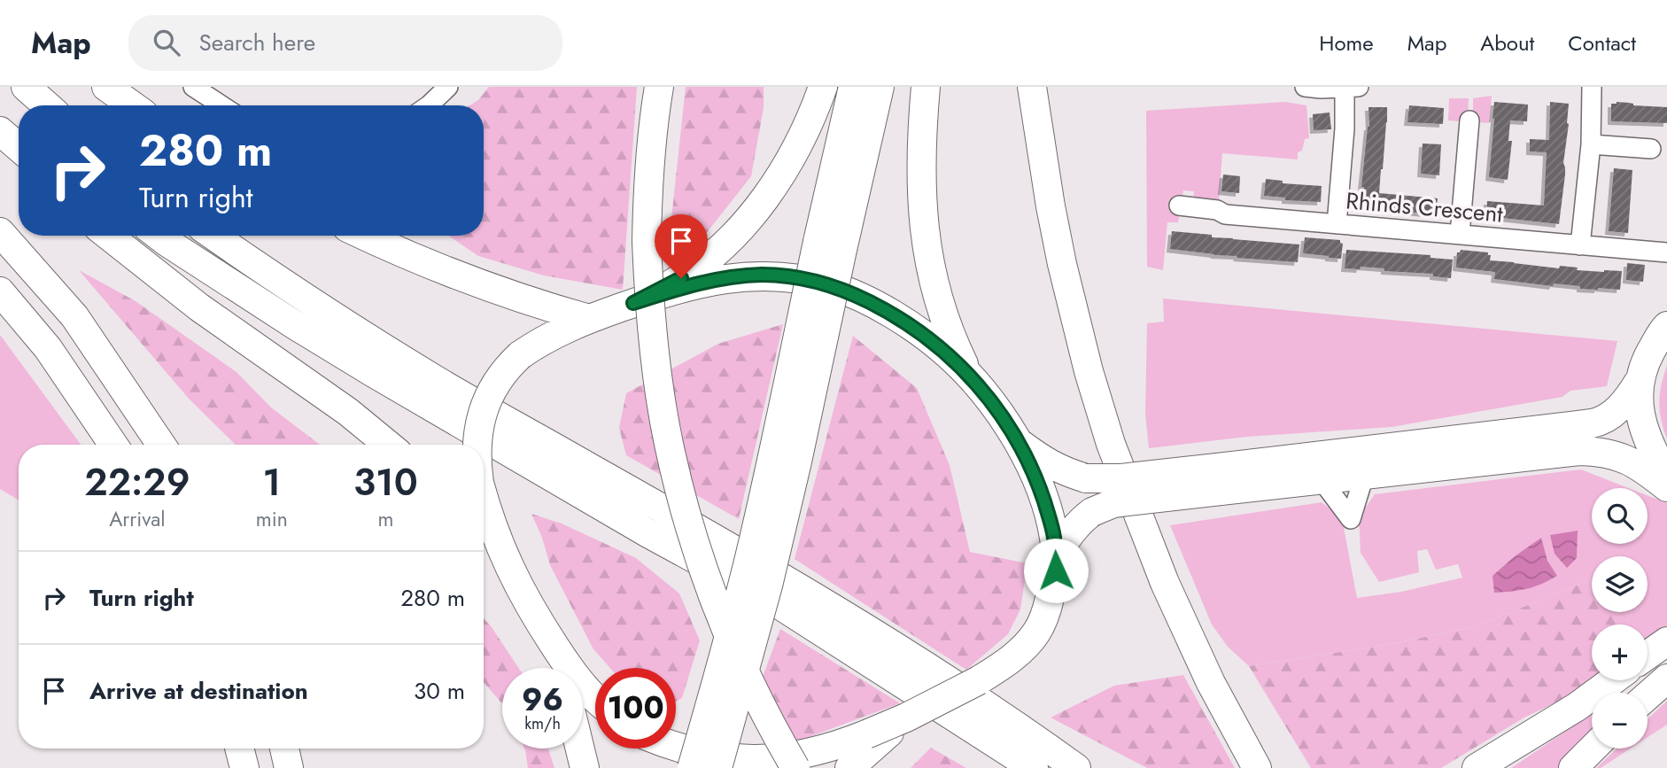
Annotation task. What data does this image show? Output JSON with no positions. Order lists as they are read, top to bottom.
{
  "streets": {
    "street": ["Rhinds Crescent"]
  },
  "page": {
    "header": "Map",
    "search": "Search here",
    "nav": [
      "Home",
      "Map",
      "About",
      "Contact"
    ],
    "turn": ["280 m", "Turn right"],
    "eta": [
      "22:29",
      "Arrival",
      "1",
      "min",
      "310",
      "m"
    ],
    "map_buttons": ["+", "−"],
    "list": [
      {
        "name": "Turn right",
        "value": "280 m"
      },
      {
        "name": "Arrive at destination",
        "value": "30 m"
      }
    ],
    "speed": "96 km/h",
    "limit": "100"
  }
}
